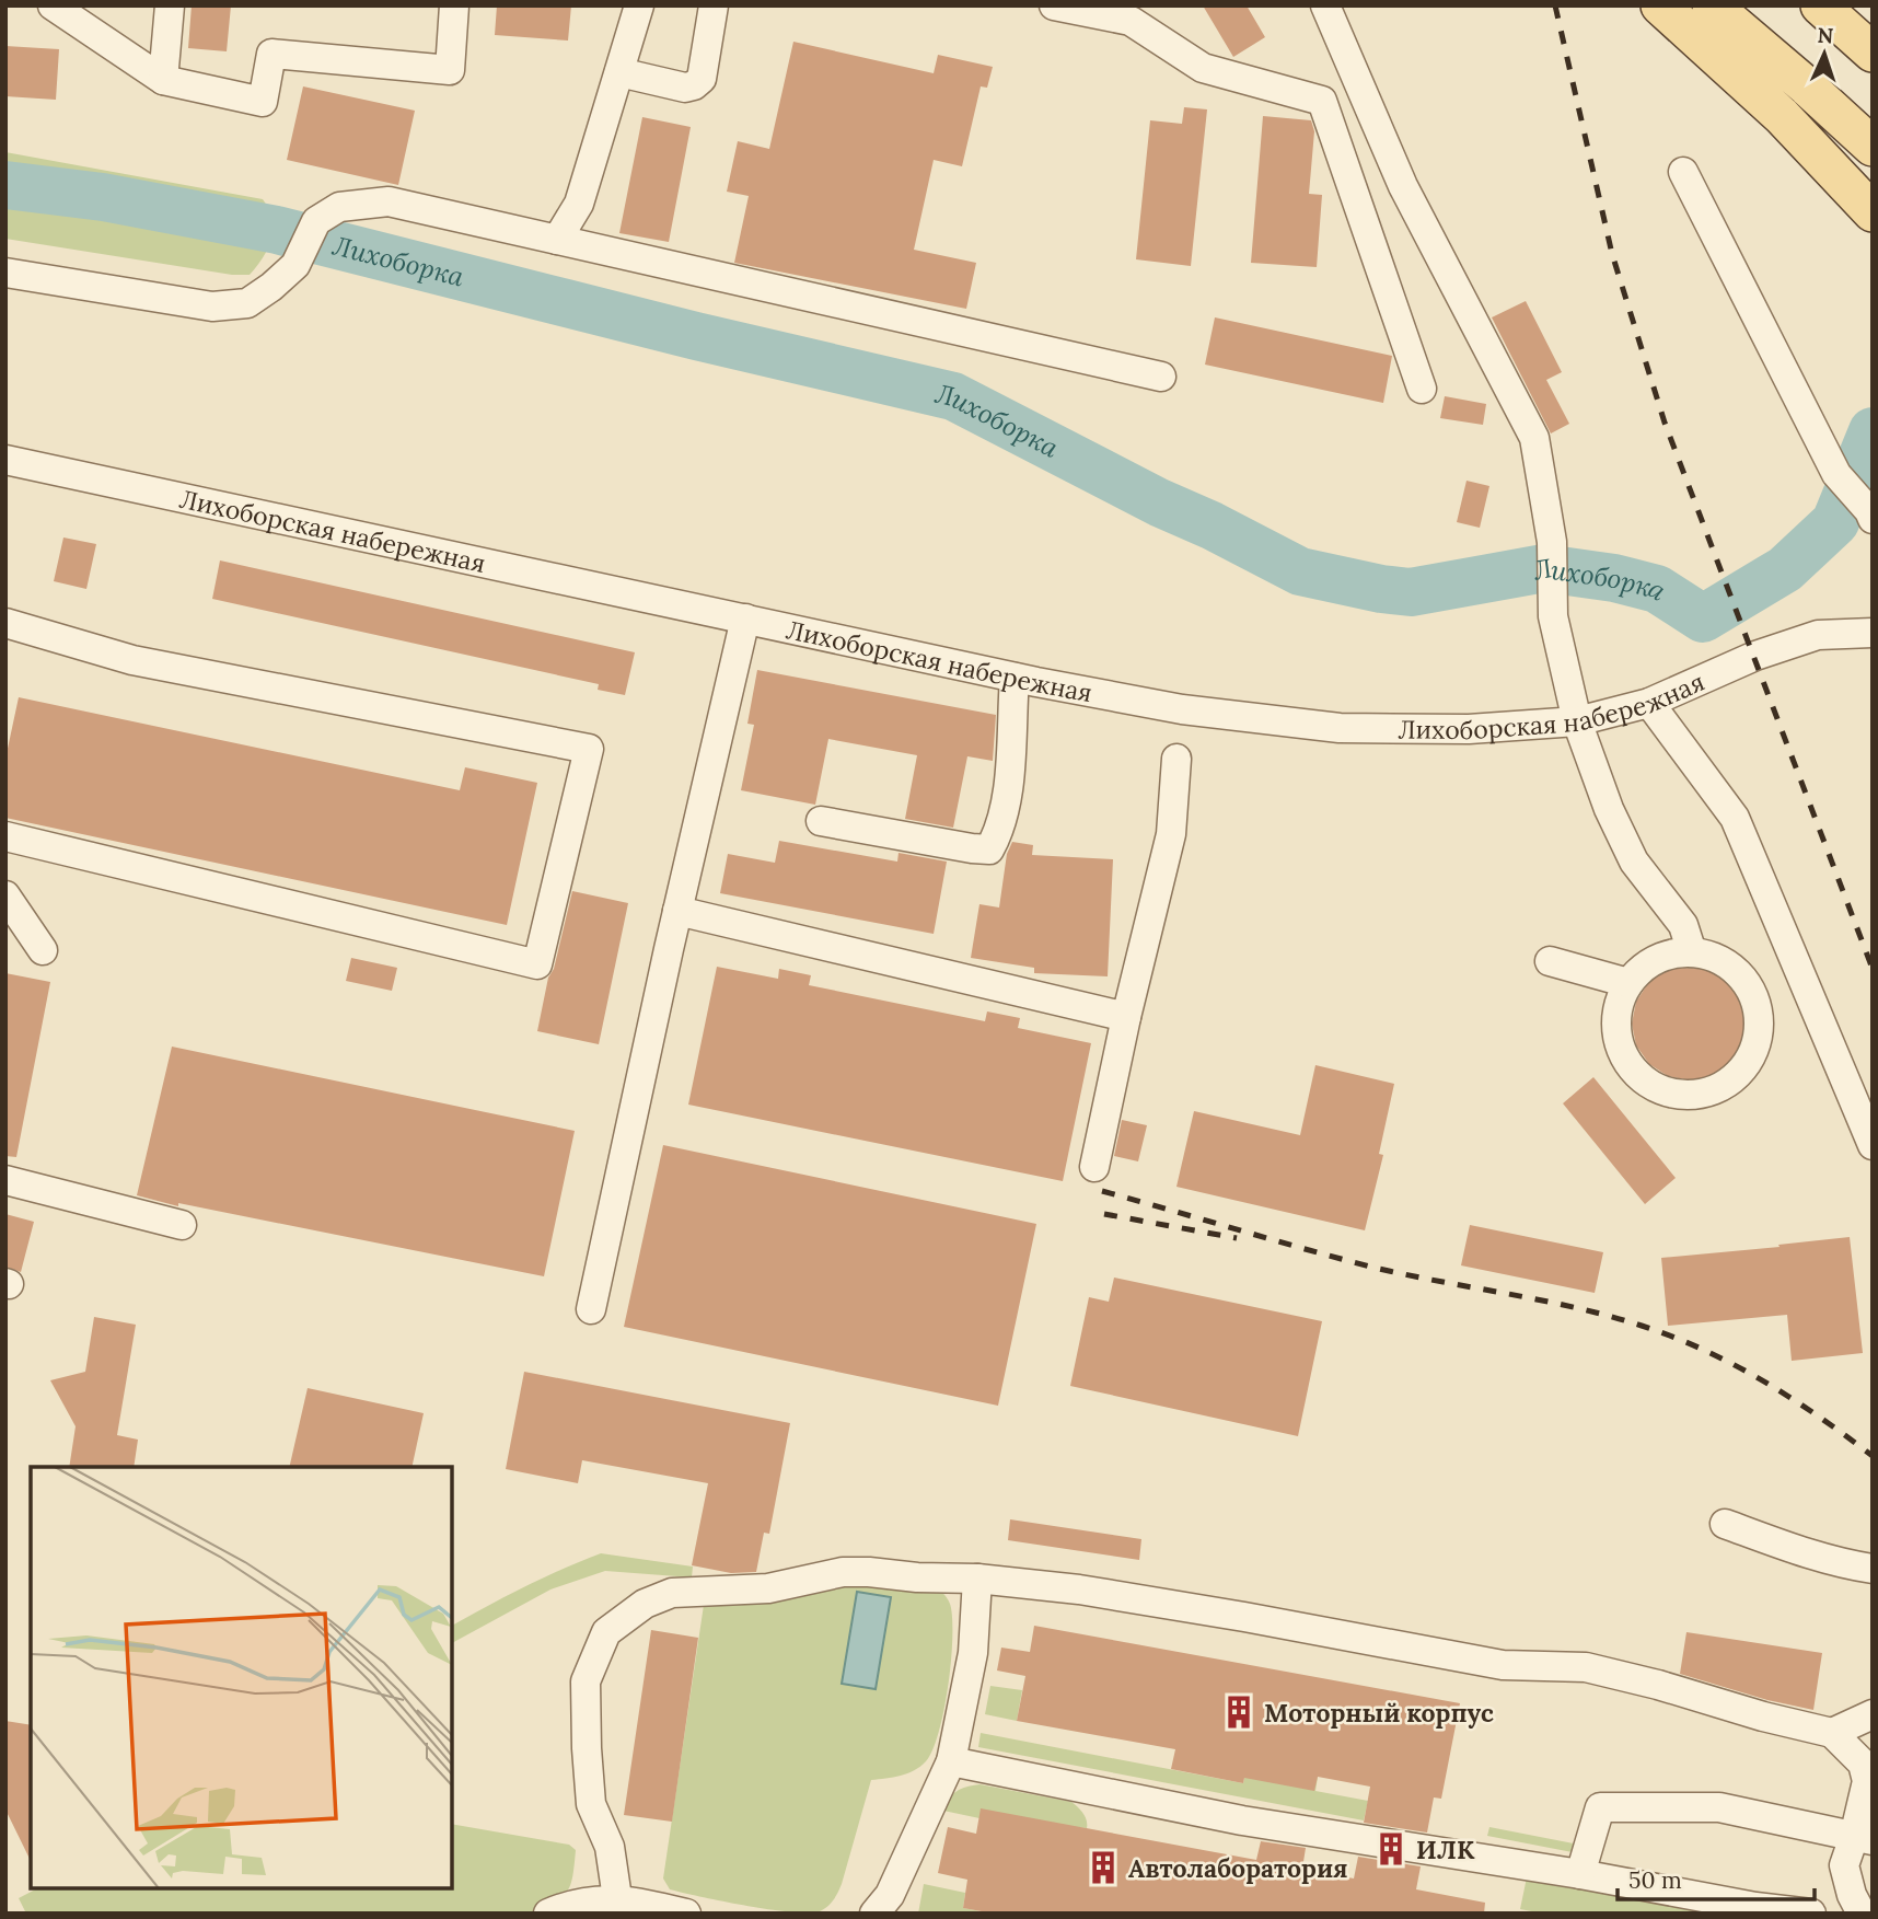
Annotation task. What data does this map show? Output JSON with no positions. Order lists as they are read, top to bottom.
{
  "streets": {
    "street": ["Лихоборская набережная"]
  },
  "water": ["Лихоборка"],
  "places": {
    "building": ["Моторный корпус", "ИЛК", "Автолаборатория"]
  },
  "scale_bar": "50 m",
  "north": "top"
}
